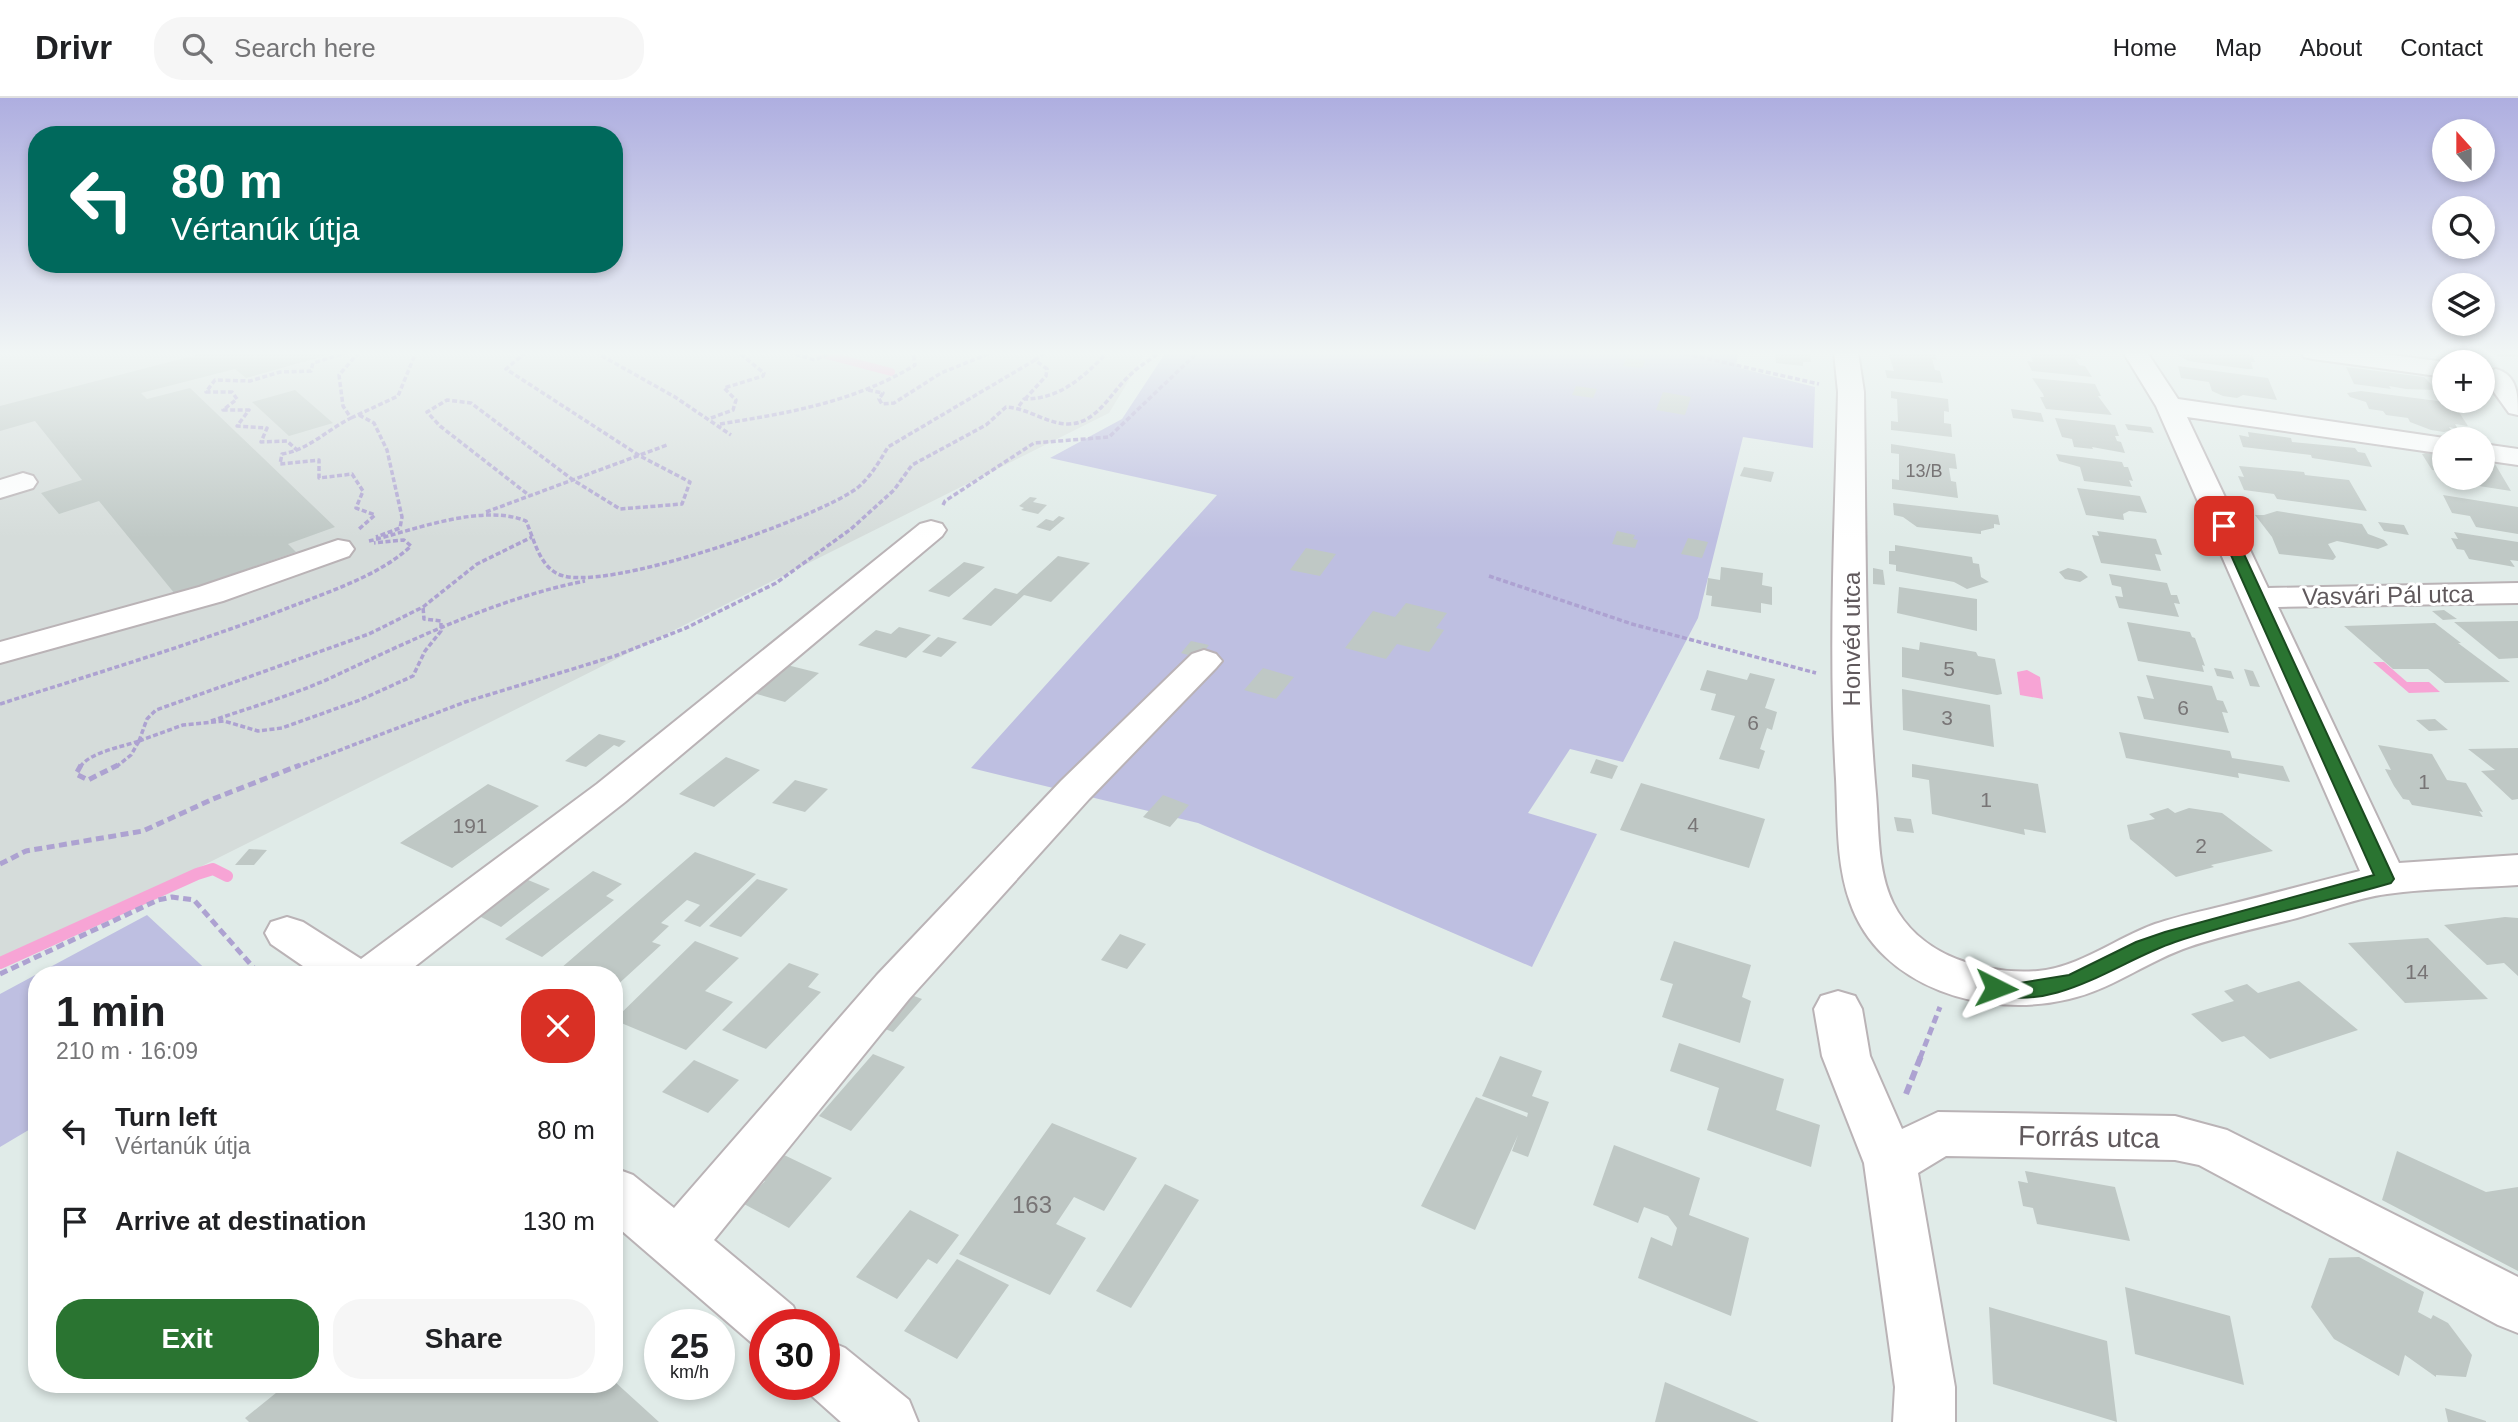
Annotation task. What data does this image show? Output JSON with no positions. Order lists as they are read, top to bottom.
{
  "streets": {
    "street": ["Vasvári Pál utca", "Honvéd utca", "Forrás utca"]
  },
  "house_numbers": [
    "13/B",
    "5",
    "6",
    "3",
    "6",
    "1",
    "1",
    "4",
    "191",
    "2",
    "14",
    "163"
  ],
  "north": "top",
  "page": {
    "header": "Drivr",
    "search": "Search here",
    "nav": [
      "Home",
      "Map",
      "About",
      "Contact"
    ],
    "map_buttons": ["+", "−"],
    "turn": ["80 m", "Vértanúk útja"],
    "heading": ["1 min", "210 m · 16:09"],
    "list": [
      {
        "name": "Turn left",
        "note": "Vértanúk útja",
        "value": "80 m"
      },
      {
        "name": "Arrive at destination",
        "value": "130 m"
      }
    ],
    "buttons": ["Exit", "Share"],
    "speed": "25 km/h",
    "limit": "30"
  }
}
